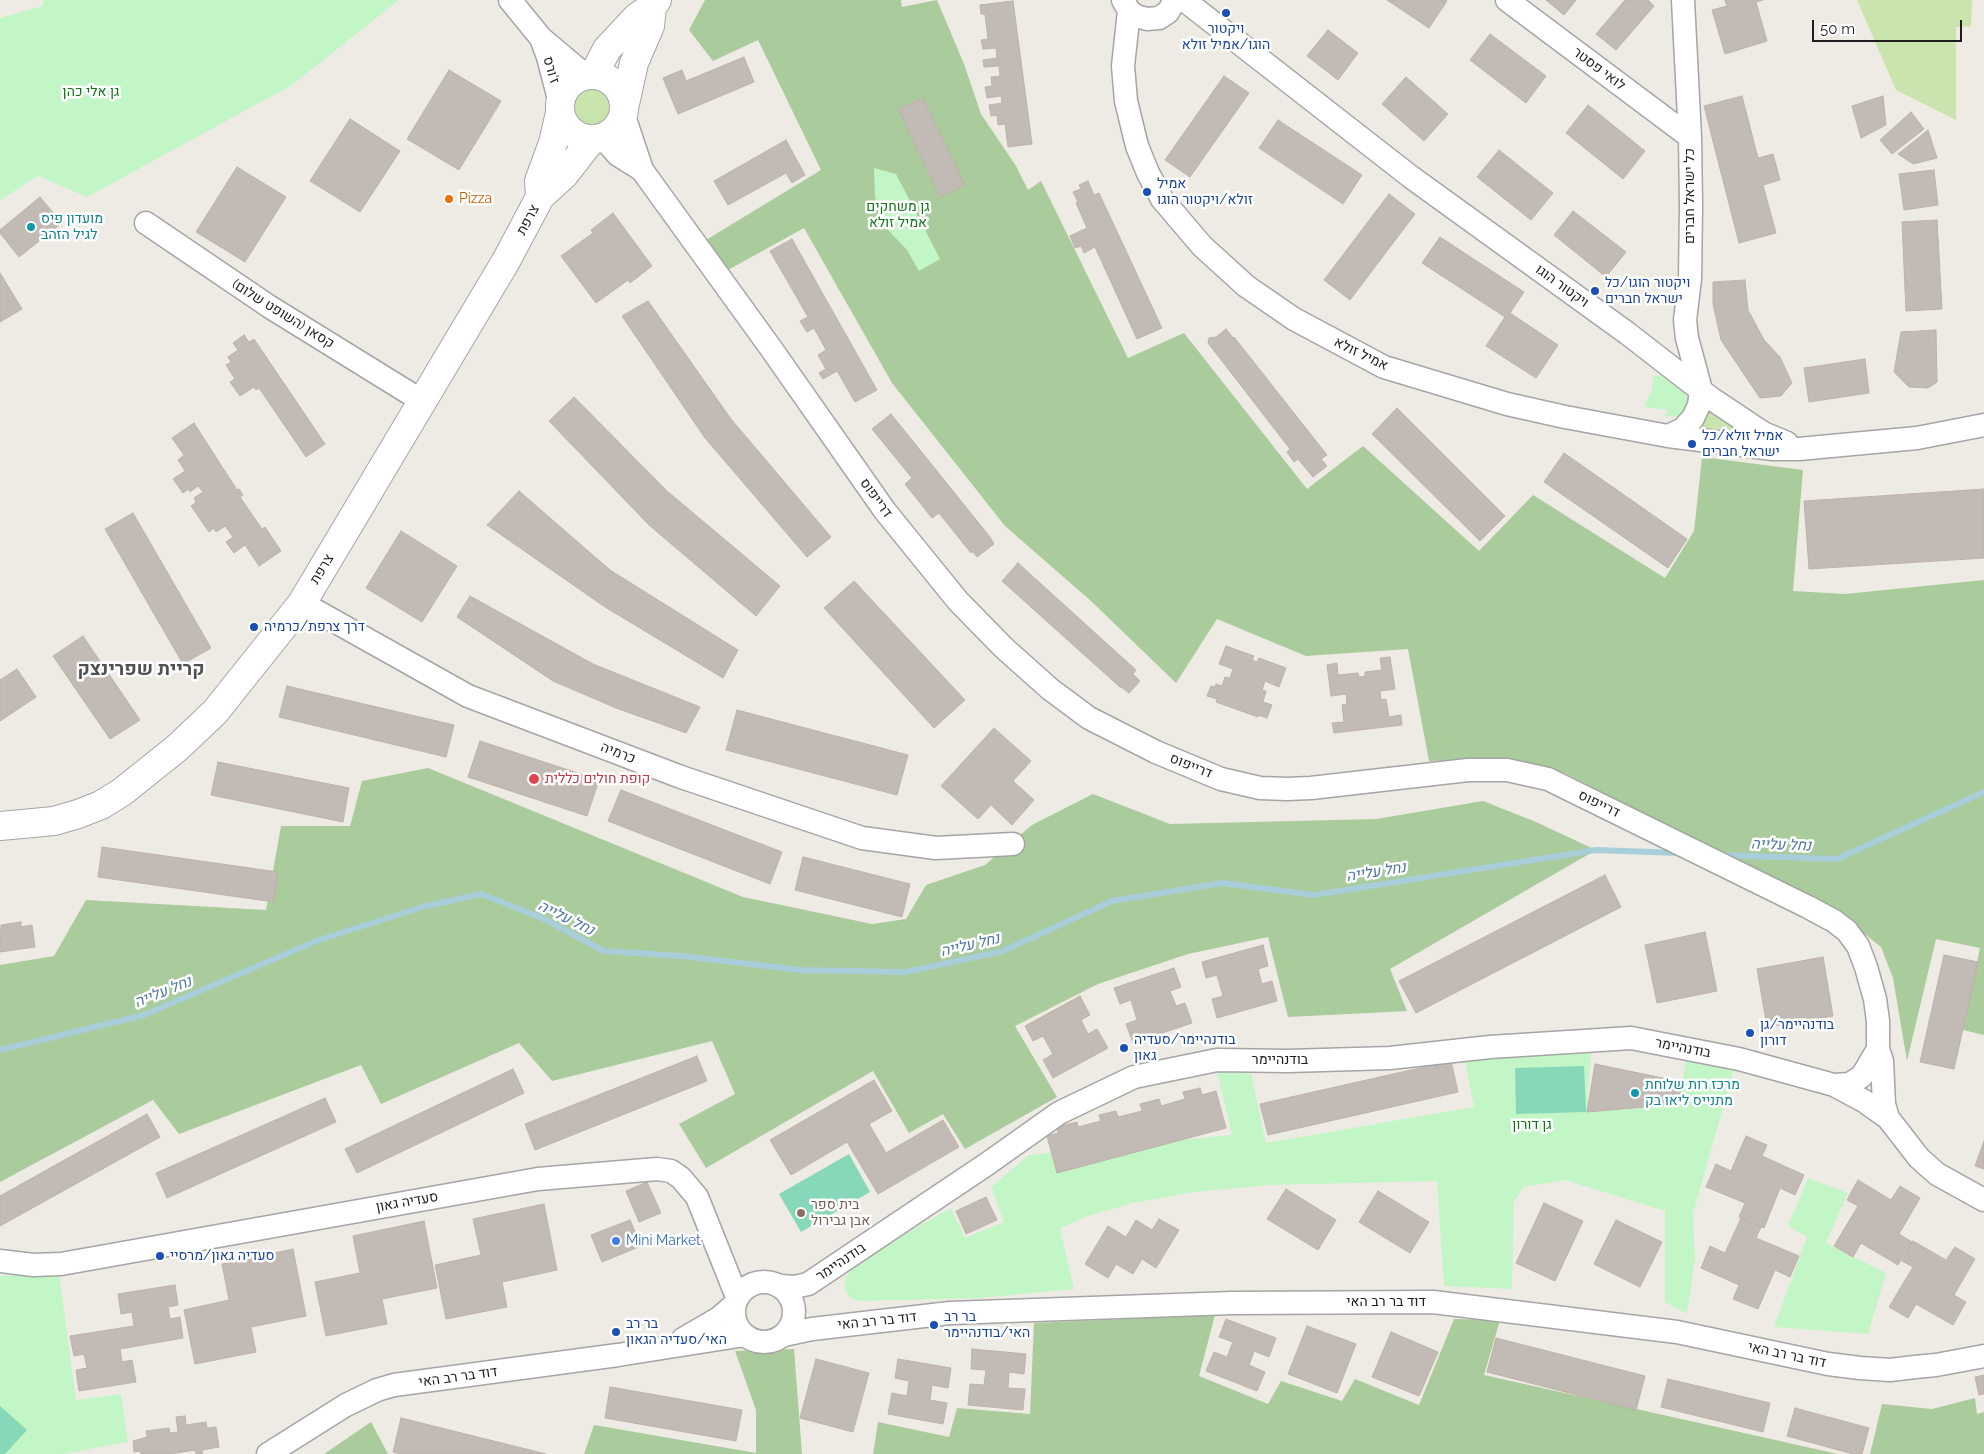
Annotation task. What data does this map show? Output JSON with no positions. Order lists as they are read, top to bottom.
{
  "streets": {
    "street": [
      "לואי פסטר",
      "ז'ורס",
      "כל ישראל חברים",
      "צרפת",
      "ויקטור הוגו",
      "קסאן (השופט שלום)",
      "אמיל זולא",
      "דרייפוס",
      "כרמיה",
      "בודנהיימר",
      "סעדיה גאון",
      "דוד בר רב האי"
    ]
  },
  "crossings": [
    ["לואי פסטר", "כל ישראל חברים"],
    ["ז'ורס", "צרפת"],
    ["ז'ורס", "דרייפוס"],
    ["כל ישראל חברים", "ויקטור הוגו"],
    ["צרפת", "קסאן (השופט שלום)"],
    ["צרפת", "דרייפוס"],
    ["צרפת", "כרמיה"],
    ["ויקטור הוגו", "אמיל זולא"],
    ["בודנהיימר", "סעדיה גאון"],
    ["בודנהיימר", "דוד בר רב האי"],
    ["סעדיה גאון", "דוד בר רב האי"]
  ],
  "districts": ["קריית שפרינצק"],
  "water": ["נחל עלייה"],
  "parks": ["גן אלי כהן", "גן משחקים אמיל זולא", "גן דורון"],
  "places": [
    "ויקטור הוגו/אמיל זולא",
    "אמיל זולא/ויקטור הוגו",
    "Pizza",
    "מועדון פיס לגיל הזהב",
    "ויקטור הוגו/כל ישראל חברים",
    "אמיל זולא/כל ישראל חברים",
    "דרך צרפת/כרמיה",
    "קופת חולים כללית",
    "בודנהיימר/גן דורון",
    "בודנהיימר/סעדיה גאון",
    "מרכז רות שלוחת מתנייס ליאו בק",
    "בית ספר אבן גבירול",
    "Mini Market",
    "סעדיה גאון/מרסיי",
    "בר רב האי/בודנהיימר",
    "בר רב האי/סעדיה הגאון"
  ],
  "scale_bar": "50 m"
}
